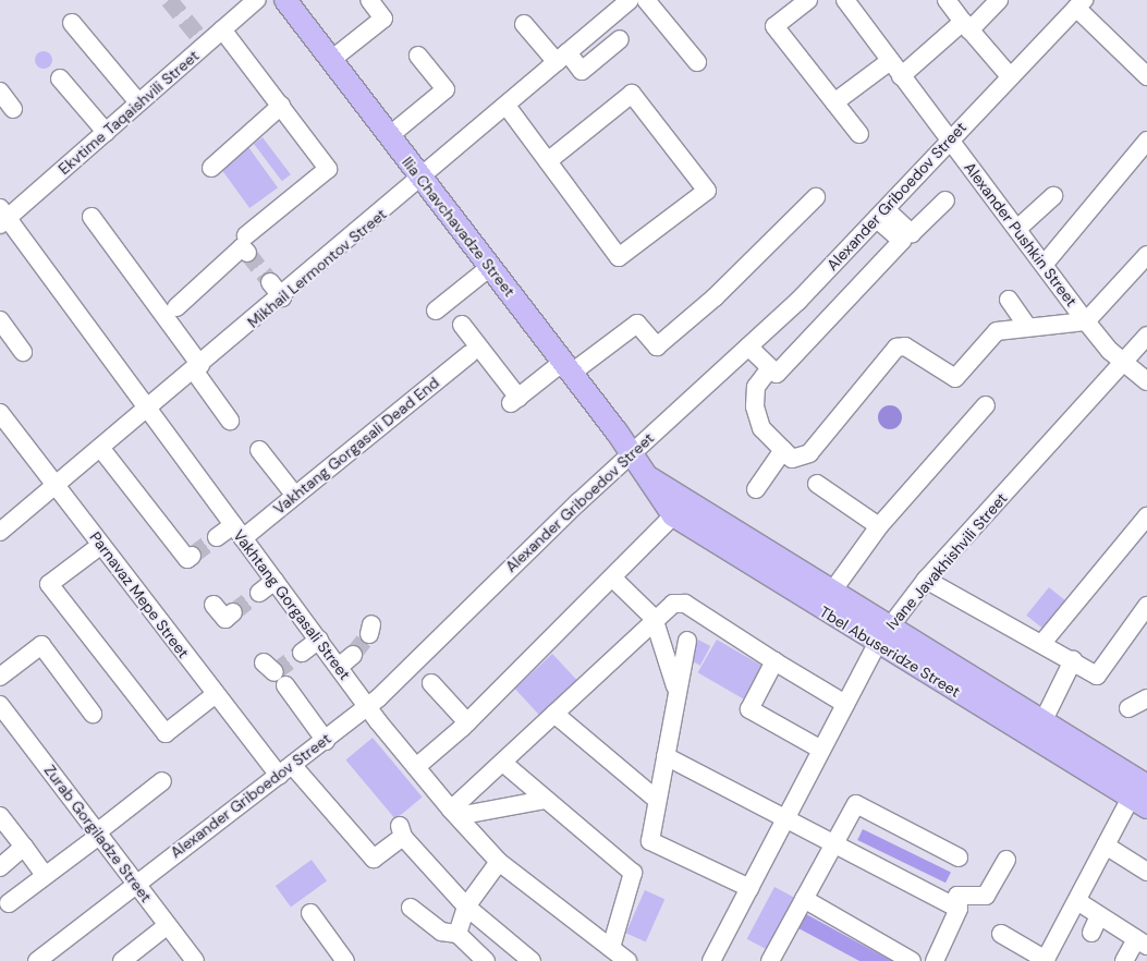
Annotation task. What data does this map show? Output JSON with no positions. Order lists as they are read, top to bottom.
{
  "streets": {
    "main road": ["Ilia Chavchavadze Street", "Tbel Abuseridze Street"],
    "street": [
      "Ekvtime Taqaishvili Street",
      "Alexander Griboedov Street",
      "Alexander Pushkin Street",
      "Mikhail Lermontov Street",
      "Vakhtang Gorgasali Dead End",
      "Ivane Javakhishvili Street",
      "Parnavaz Mepe Street",
      "Vakhtang Gorgasali Street",
      "Zurab Gorgiladze Street"
    ]
  },
  "crossings": [
    ["Ekvtime Taqaishvili Street", "Vakhtang Gorgasali Street"],
    ["Alexander Griboedov Street", "Ilia Chavchavadze Street"],
    ["Alexander Griboedov Street", "Alexander Pushkin Street"],
    ["Alexander Griboedov Street", "Parnavaz Mepe Street"],
    ["Alexander Griboedov Street", "Vakhtang Gorgasali Street"],
    ["Alexander Griboedov Street", "Tbel Abuseridze Street"],
    ["Alexander Griboedov Street", "Zurab Gorgiladze Street"],
    ["Ilia Chavchavadze Street", "Mikhail Lermontov Street"],
    ["Ilia Chavchavadze Street", "Tbel Abuseridze Street"],
    ["Alexander Pushkin Street", "Ivane Javakhishvili Street"],
    ["Mikhail Lermontov Street", "Parnavaz Mepe Street"],
    ["Mikhail Lermontov Street", "Vakhtang Gorgasali Street"],
    ["Vakhtang Gorgasali Dead End", "Vakhtang Gorgasali Street"],
    ["Ivane Javakhishvili Street", "Tbel Abuseridze Street"]
  ]
}
